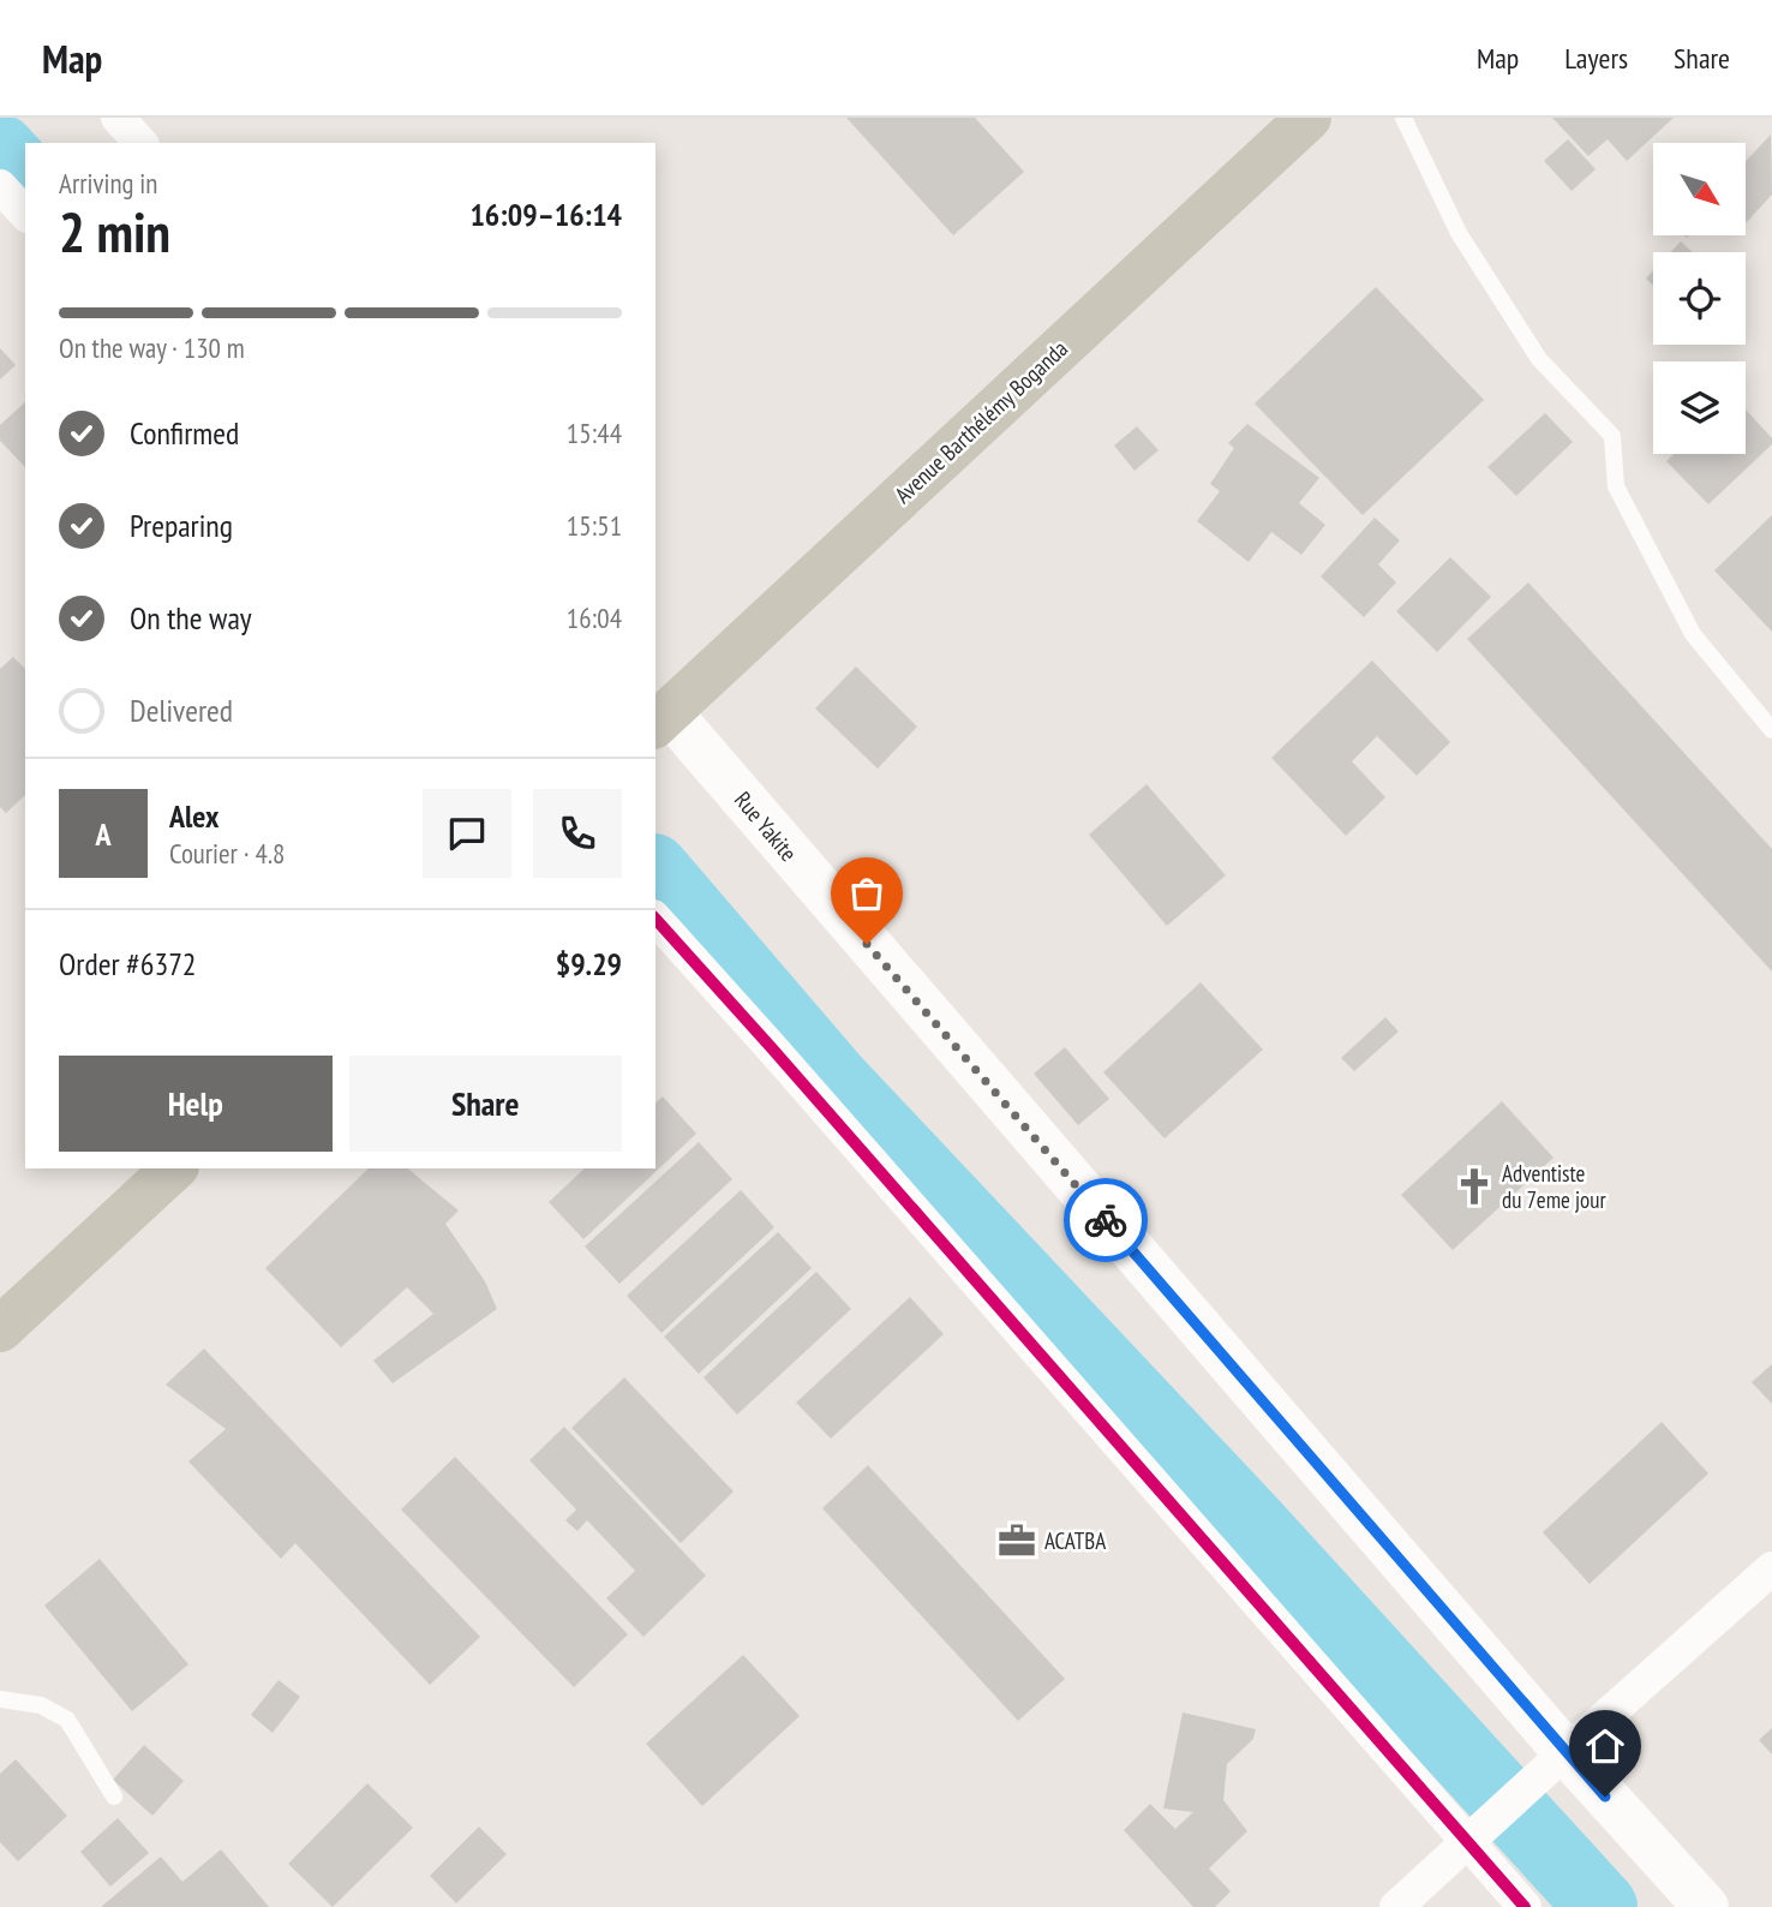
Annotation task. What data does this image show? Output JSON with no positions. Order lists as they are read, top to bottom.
{
  "streets": {
    "main road": ["Avenue Barthélémy Boganda", "Rue Yakite"]
  },
  "crossings": [
    ["Avenue Barthélémy Boganda", "Rue Yakite"]
  ],
  "places": {
    "church": ["Adventiste du 7eme jour"],
    "office": ["ACATBA"]
  },
  "north": "bottom right",
  "page": {
    "header": "Map",
    "nav": ["Map", "Layers", "Share"],
    "heading": ["2 min", "Arriving in", "16:09–16:14"],
    "panel": [
      "Alex",
      "Courier · 4.8",
      "Order #6372",
      "$9.29"
    ],
    "bar": "On the way · 130 m",
    "list": [
      ["Confirmed", "15:44"],
      ["Preparing", "15:51"],
      ["On the way", "16:04"],
      "Delivered"
    ],
    "round": "A",
    "buttons": ["Help", "Share"]
  }
}
